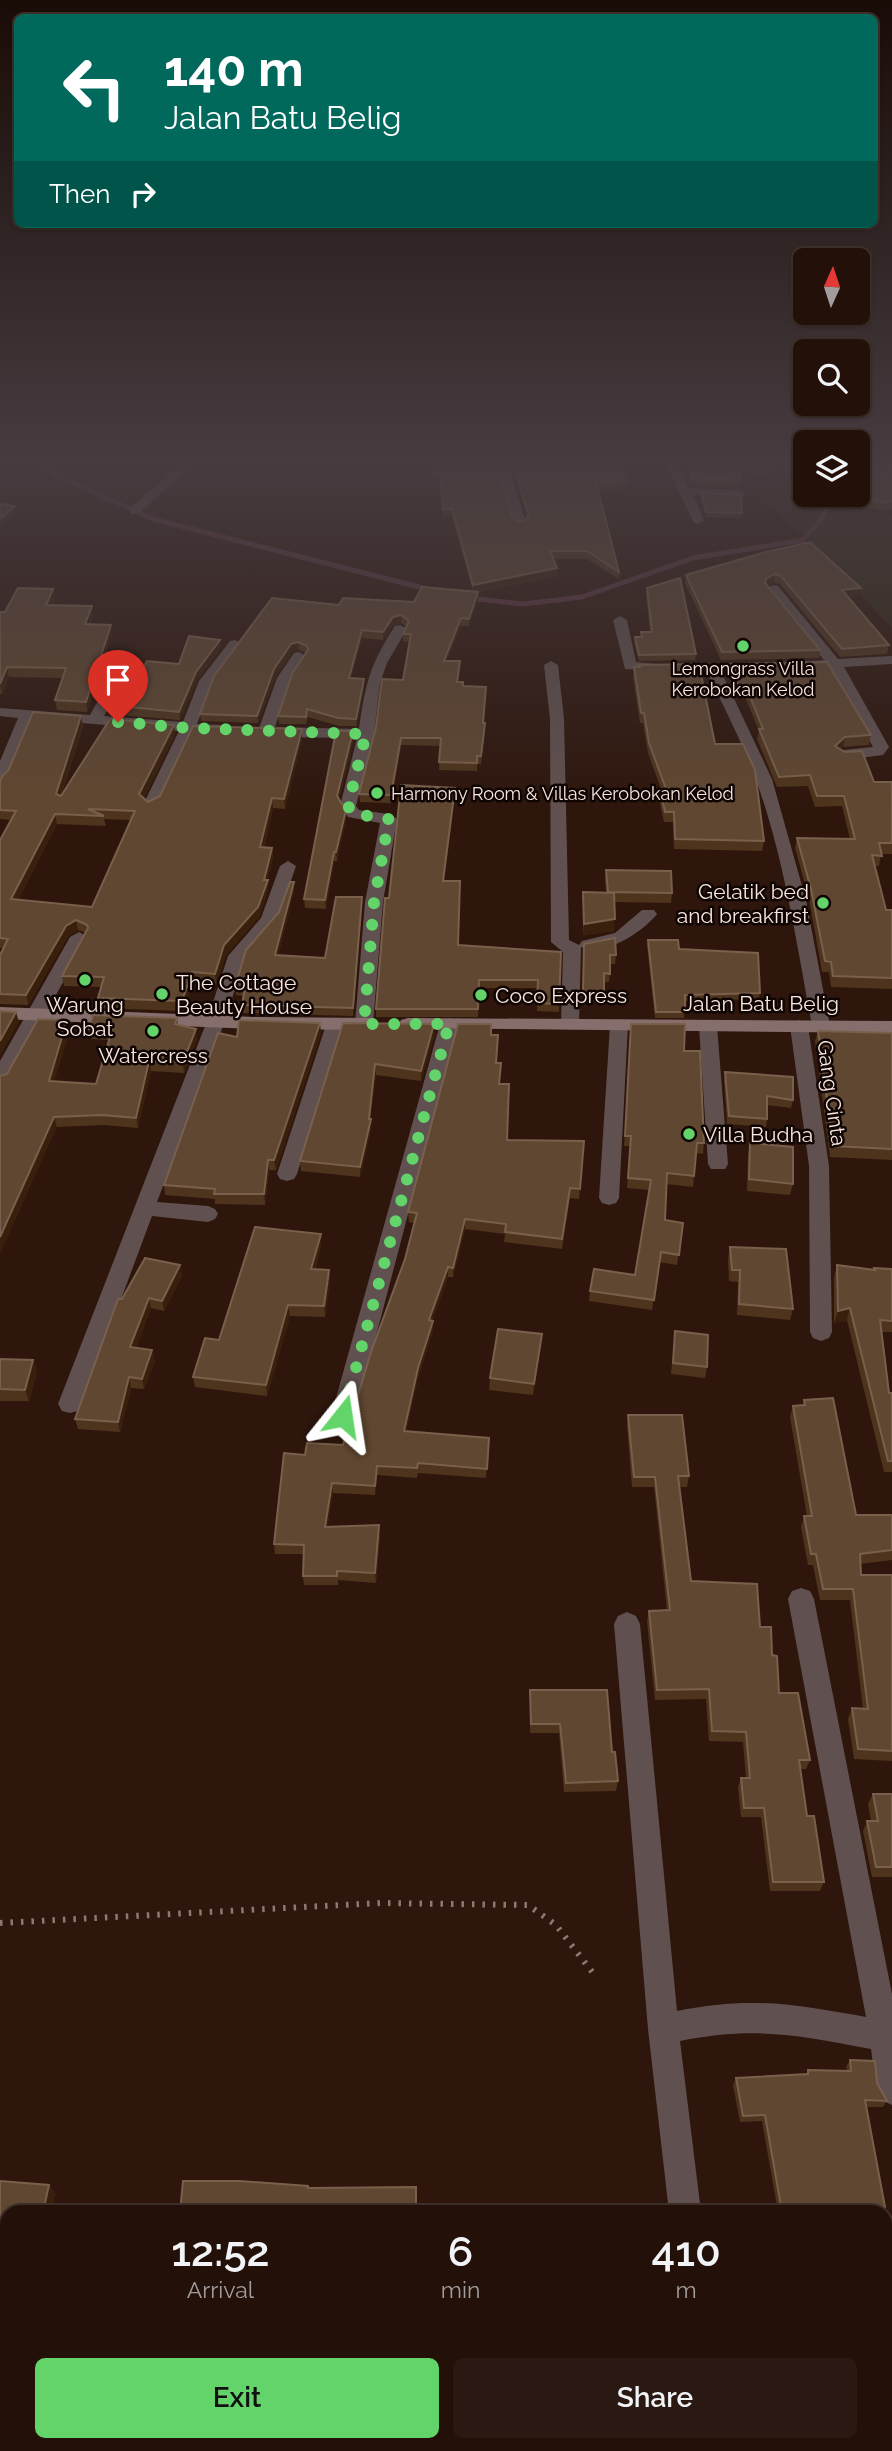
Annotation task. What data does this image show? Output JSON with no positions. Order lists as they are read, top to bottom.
{
  "streets": {
    "street": ["Jalan Batu Belig", "Gang Cinta"]
  },
  "crossings": [
    ["Jalan Batu Belig", "Gang Cinta"]
  ],
  "places": [
    "Lemongrass Villa Kerobokan Kelod",
    "Harmony Room & Villas Kerobokan Kelod",
    "Gelatik bed and breakfirst",
    "Warung Sobat",
    "The Cottage Beauty House",
    "Coco Express",
    "Watercress",
    "Villa Budha"
  ],
  "north": "top",
  "page": {
    "turn": ["140 m", "Jalan Batu Belig"],
    "then": "Then",
    "eta": [
      "12:52",
      "Arrival",
      "6",
      "min",
      "410",
      "m"
    ],
    "buttons": ["Exit", "Share"]
  }
}
